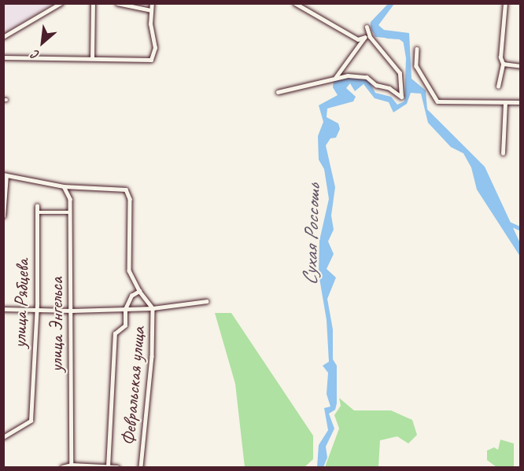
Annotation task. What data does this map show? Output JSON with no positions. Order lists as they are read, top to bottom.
{
  "streets": {
    "street": ["улица Рябцева", "улица Энгельса", "Февральская улица"]
  },
  "crossings": [
    ["улица Энгельса", "Февральская улица"]
  ],
  "water": ["Сухая Россошь"],
  "north": "bottom left"
}
